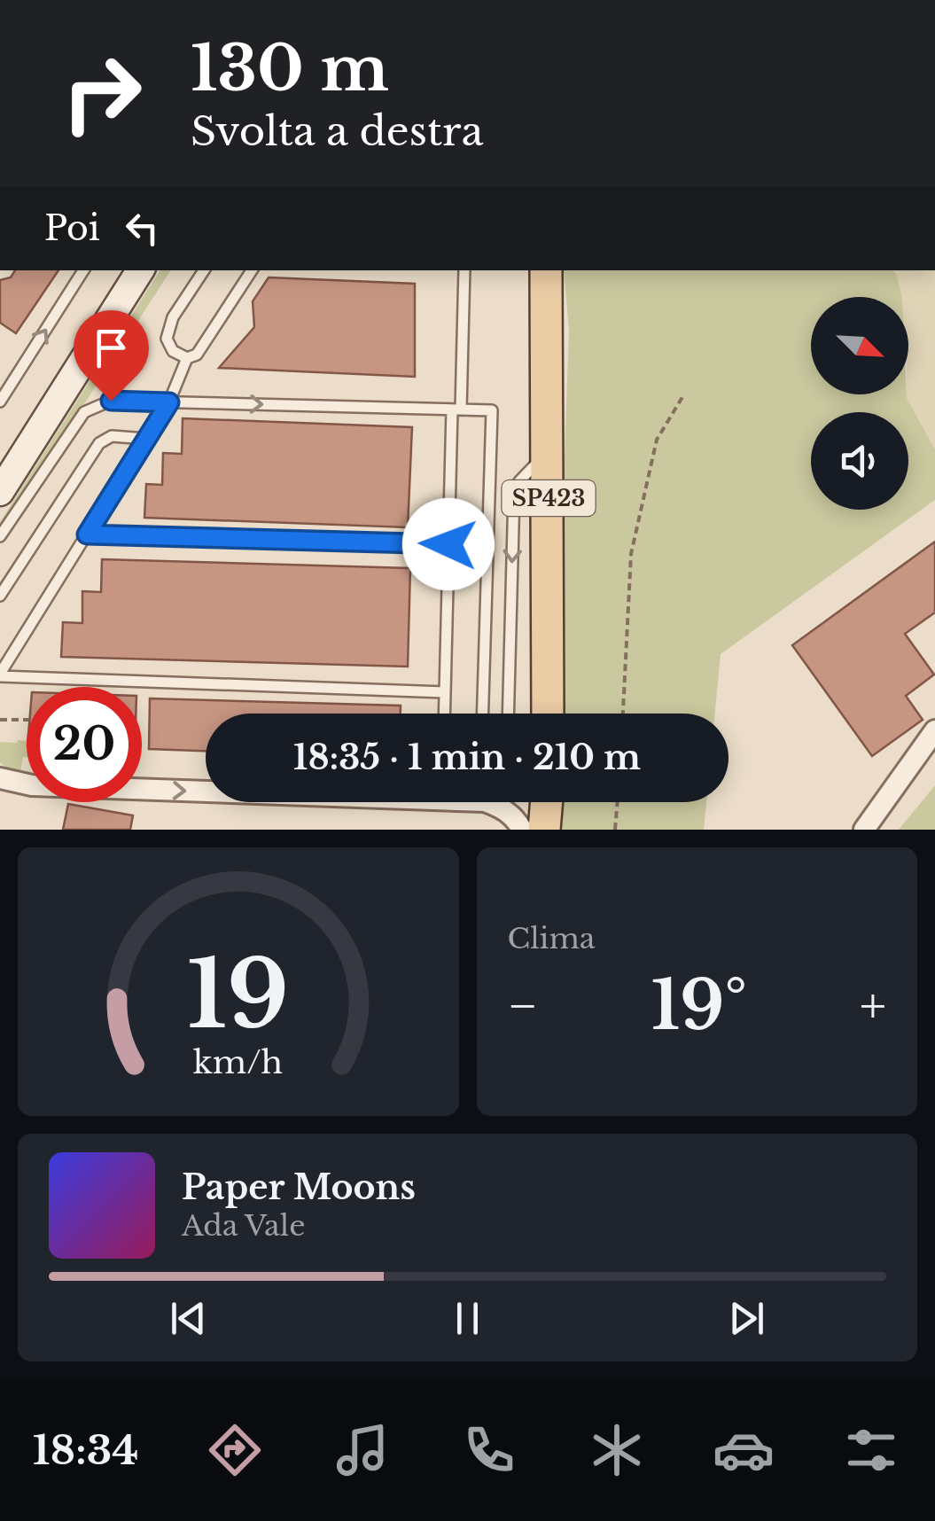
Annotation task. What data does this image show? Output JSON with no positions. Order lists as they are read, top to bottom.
{
  "streets": {
    "main road": ["SP423"]
  },
  "north": "bottom right",
  "page": {
    "turn": ["130 m", "Svolta a destra"],
    "then": "Poi",
    "limit": "20",
    "trip": "18:35 · 1 min · 210 m",
    "tile": "Clima",
    "heat": ["−", "19°", "+"],
    "song": ["Paper Moons", "Ada Vale"],
    "tabs": "18:34",
    "gauge": ["19", "km/h"]
  }
}
